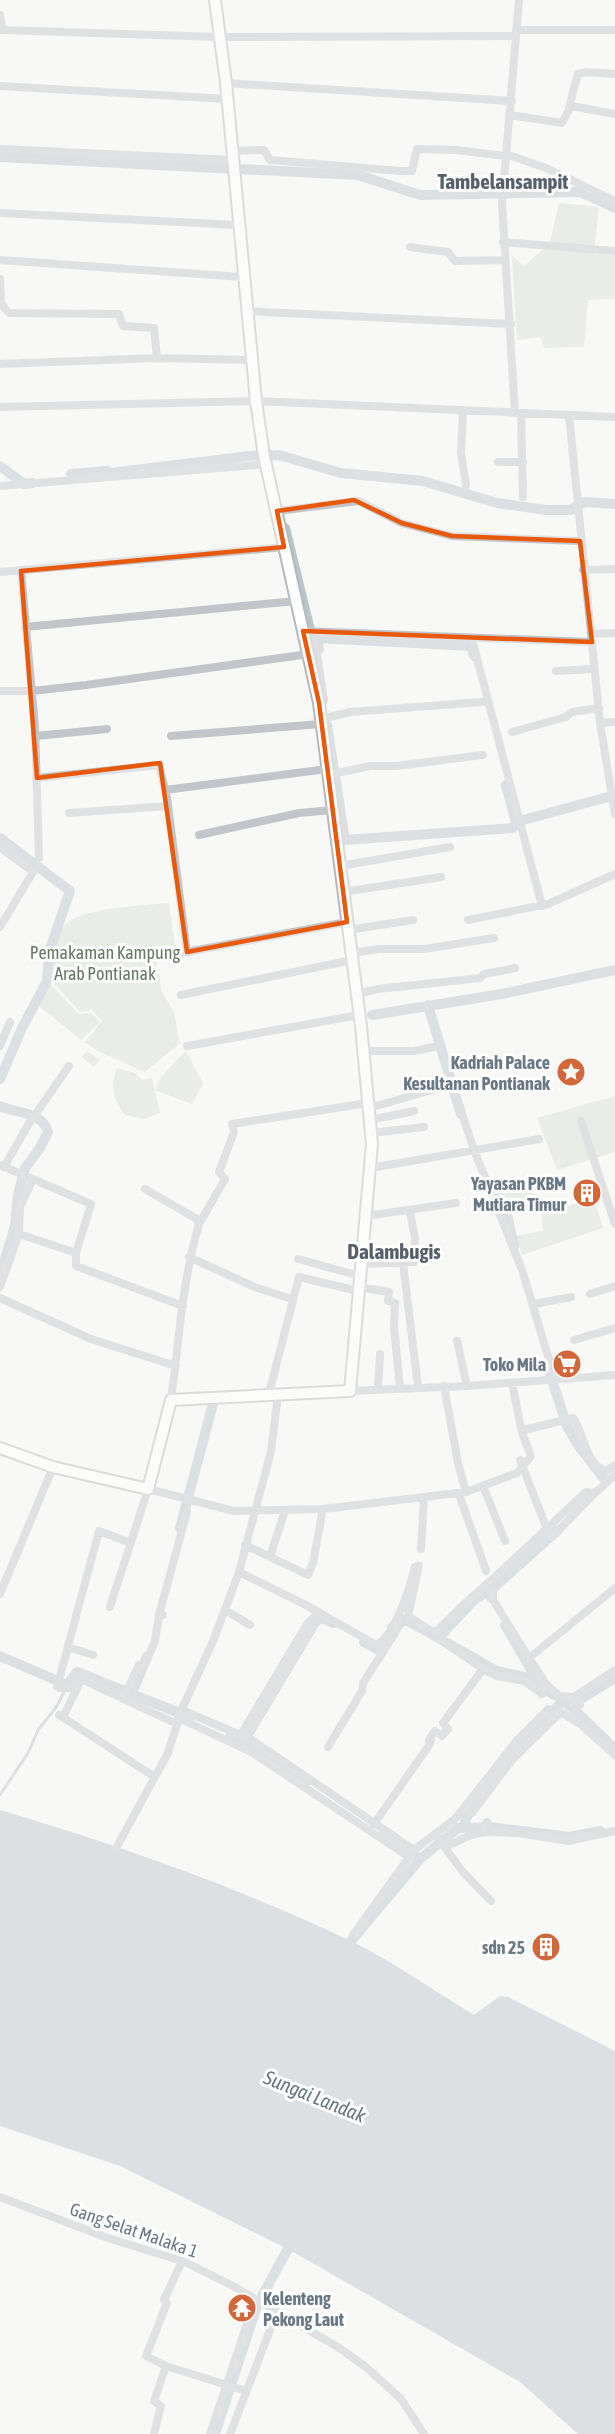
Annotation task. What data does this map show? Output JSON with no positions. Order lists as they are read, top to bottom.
{
  "streets": {
    "street": ["Gang Selat Malaka 1"]
  },
  "districts": ["Tambelansampit", "Dalambugis"],
  "water": ["Sungai Landak"],
  "parks": ["Pemakaman Kampung Arab Pontianak"],
  "places": {
    "place": ["Kadriah Palace Kesultanan Pontianak"],
    "building": ["Yayasan PKBM Mutiara Timur", "sdn 25"],
    "supermarket": ["Toko Mila"],
    "temple": ["Kelenteng Pekong Laut"]
  }
}
